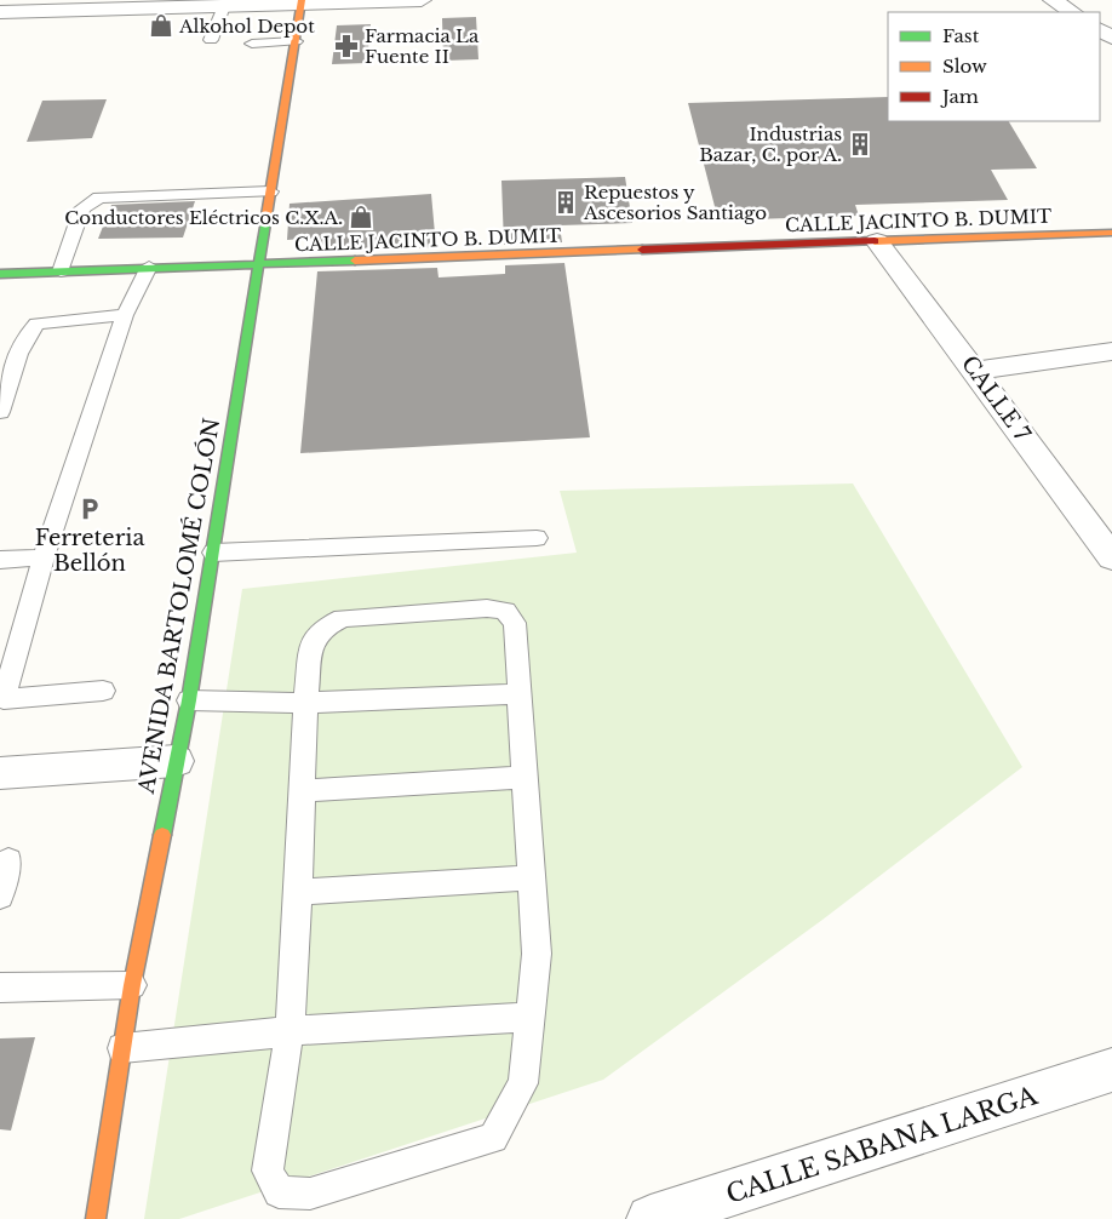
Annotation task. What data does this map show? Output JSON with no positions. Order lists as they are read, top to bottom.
{
  "streets": {
    "main road": ["CALLE JACINTO B. DUMIT", "AVENIDA BARTOLOMÉ COLÓN"],
    "street": ["CALLE 7", "CALLE SABANA LARGA"]
  },
  "crossings": [
    ["CALLE JACINTO B. DUMIT", "CALLE 7"],
    ["CALLE JACINTO B. DUMIT", "AVENIDA BARTOLOMÉ COLÓN"]
  ],
  "places": {
    "shop": ["Alkohol Depot", "Conductores Eléctricos C.X.A."],
    "pharmacy": ["Farmacia La Fuente II"],
    "building": ["Industrias Bazar, C. por A.", "Repuestos y Ascesorios Santiago"],
    "parking": ["Ferreteria Bellón"]
  },
  "legend": ["Fast", "Slow", "Jam"]
}
